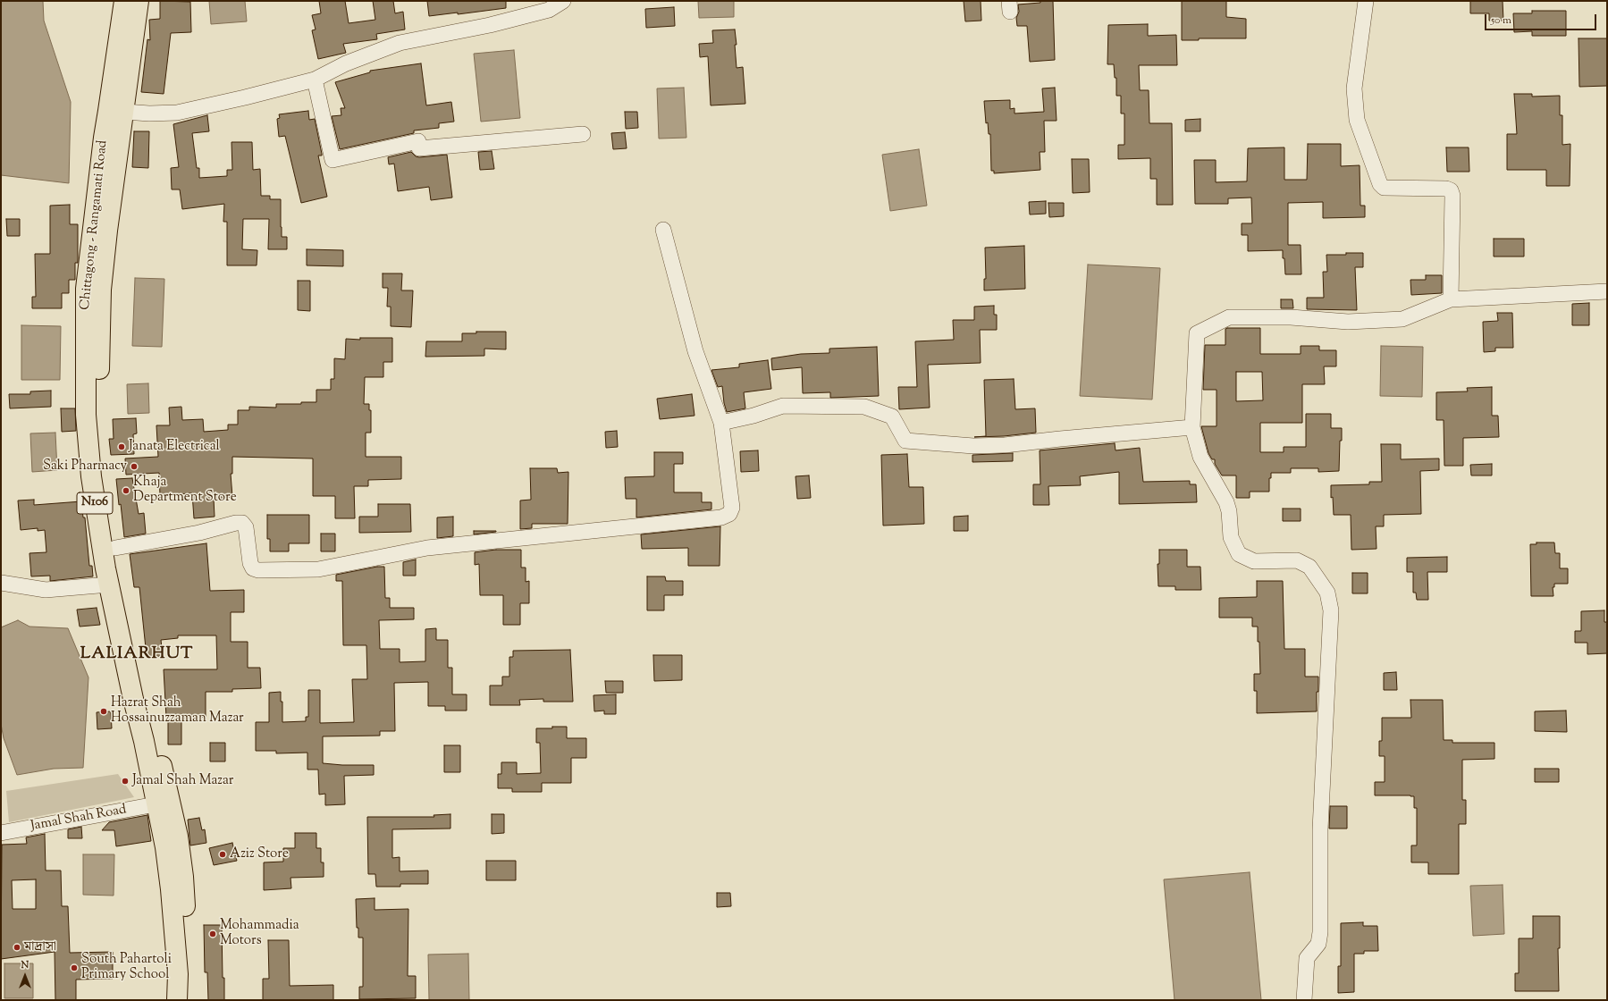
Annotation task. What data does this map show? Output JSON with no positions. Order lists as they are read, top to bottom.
{
  "streets": {
    "highway": ["Chittagong - Rangamati Road", "N106"],
    "street": ["Jamal Shah Road"]
  },
  "crossings": [
    ["Chittagong - Rangamati Road", "Jamal Shah Road"]
  ],
  "districts": ["LALIARHUT"],
  "places": [
    "Janata Electrical",
    "Saki Pharmacy",
    "Khaja Department Store",
    "Hazrat Shah Hossainuzzaman Mazar",
    "Jamal Shah Mazar",
    "Aziz Store",
    "Mohammadia Motors",
    "মাদ্রাসা",
    "South Pahartoli Primary School"
  ],
  "scale_bar": "50 m",
  "north": "top"
}
